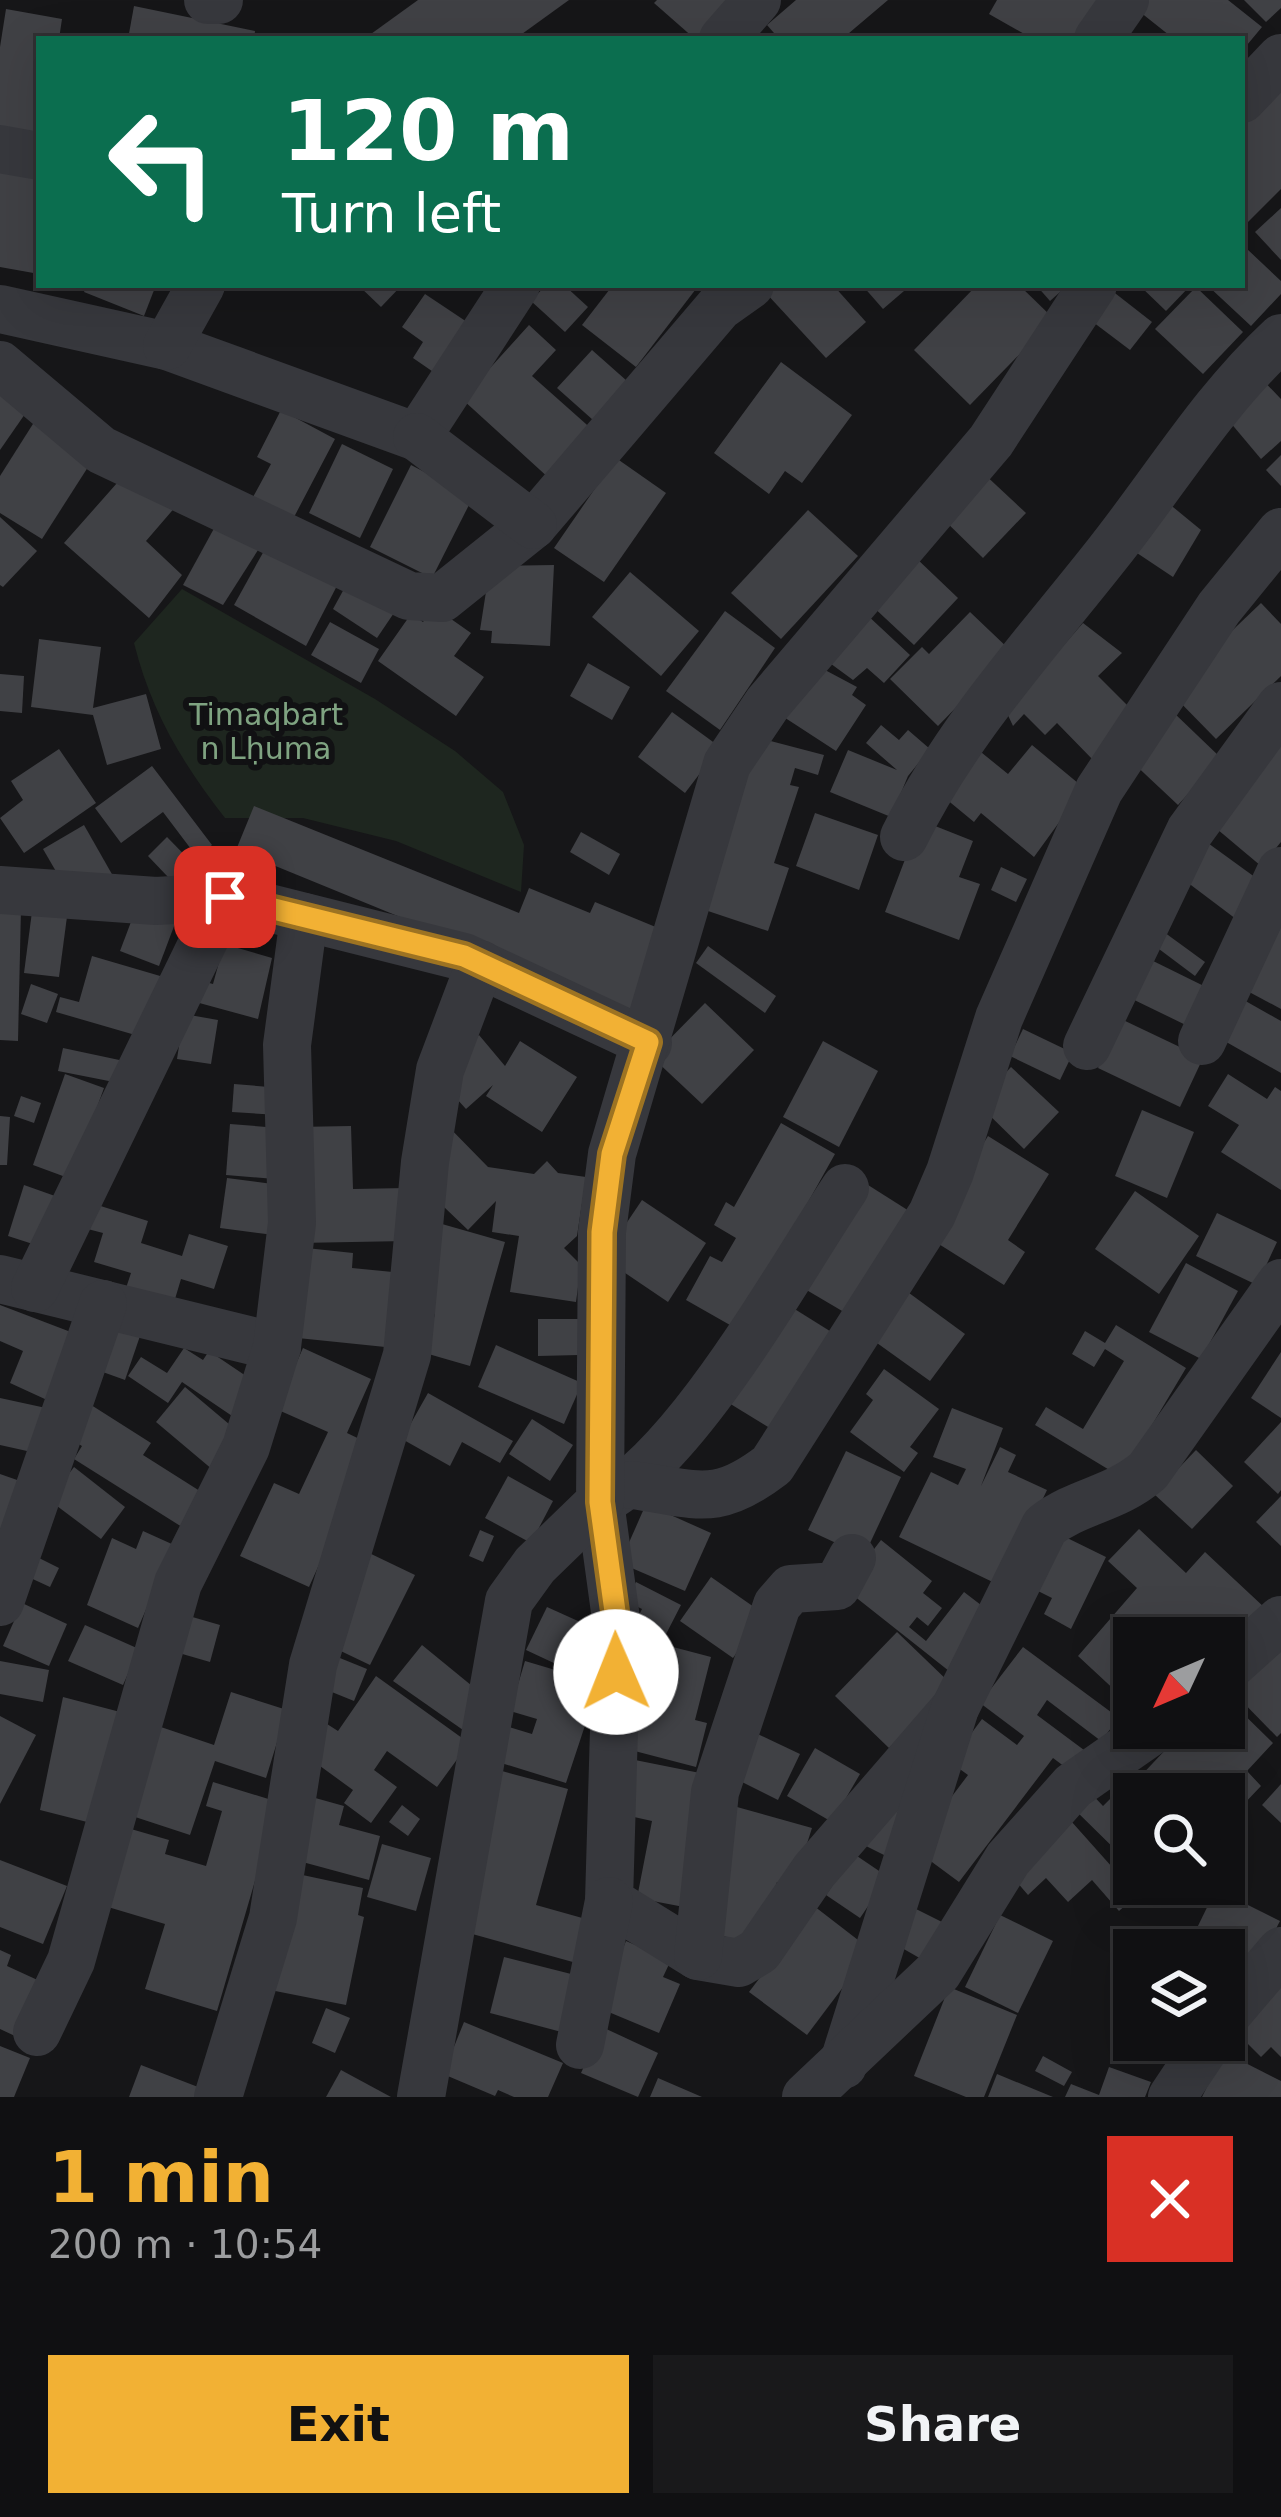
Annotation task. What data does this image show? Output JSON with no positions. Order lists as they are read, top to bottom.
{
  "parks": ["Timaqbart n Lḥuma"],
  "north": "bottom left",
  "page": {
    "turn": ["120 m", "Turn left"],
    "heading": ["1 min", "200 m · 10:54"],
    "buttons": ["Exit", "Share"]
  }
}
